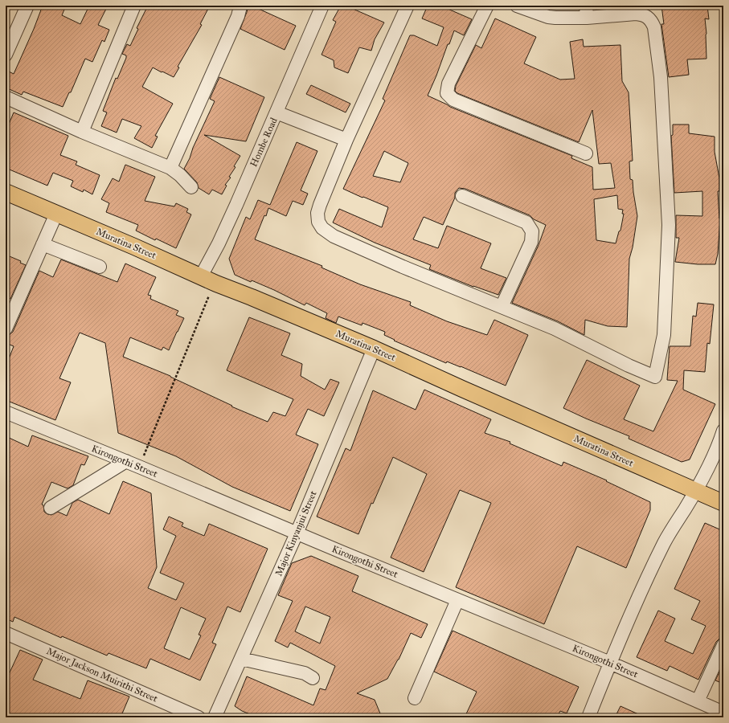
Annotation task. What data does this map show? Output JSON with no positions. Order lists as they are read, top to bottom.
{
  "streets": {
    "main road": ["Muratina Street"],
    "street": [
      "Hombe Road",
      "Kirongothi Street",
      "Major Kinyanjui Street",
      "Major Jackson Muirithi Street"
    ]
  },
  "crossings": [
    ["Hombe Road", "Muratina Street"],
    ["Muratina Street", "Major Kinyanjui Street"],
    ["Kirongothi Street", "Major Kinyanjui Street"]
  ]
}
